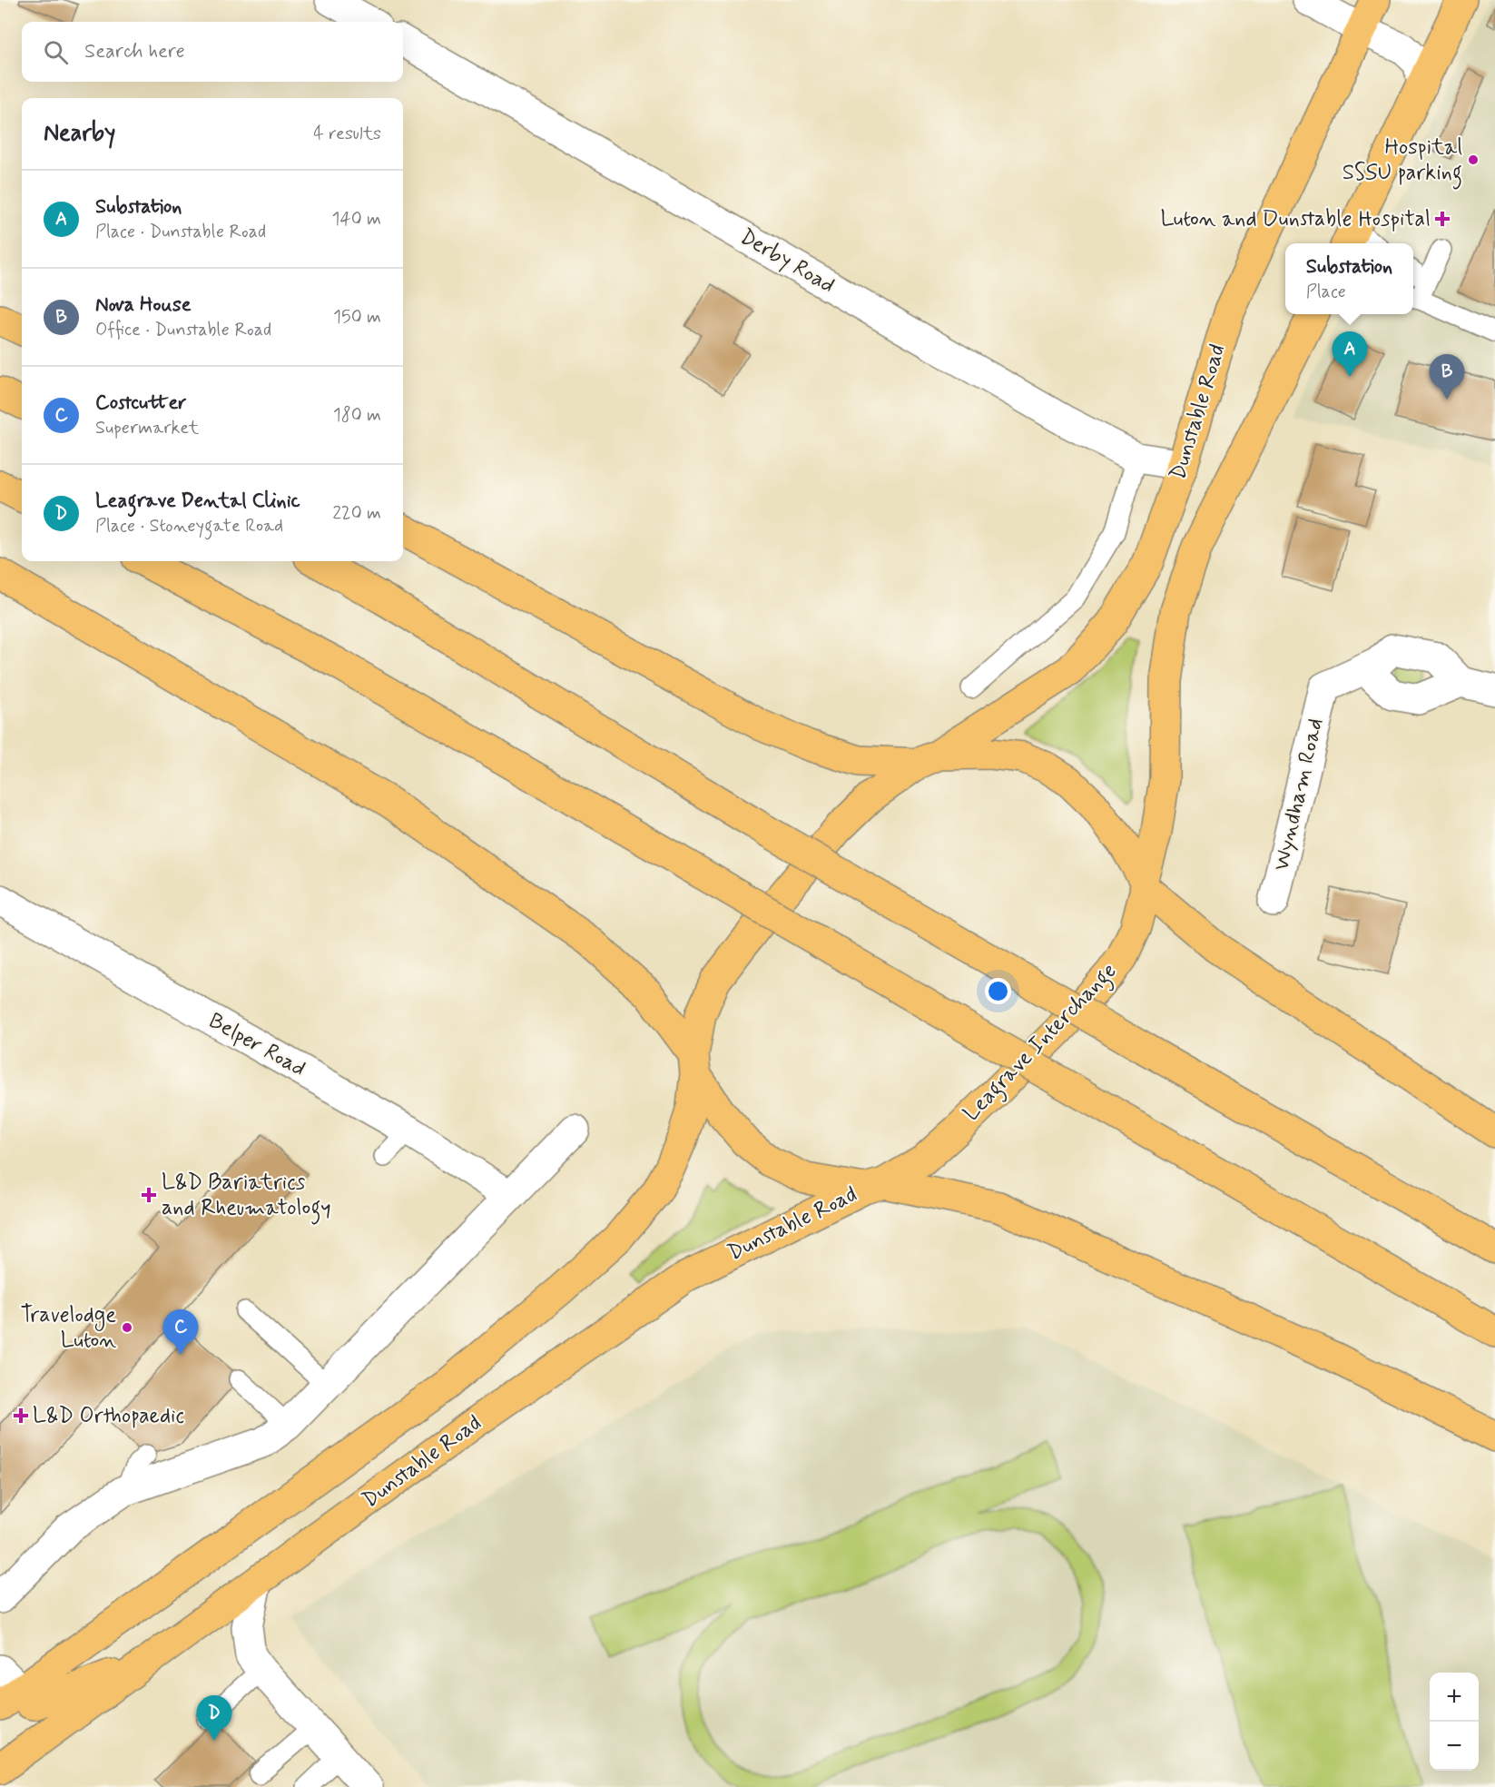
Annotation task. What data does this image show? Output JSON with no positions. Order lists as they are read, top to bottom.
{
  "streets": {
    "main road": ["Dunstable Road", "Leagrave Interchange"],
    "street": ["Derby Road", "Wyndham Road", "Belper Road"]
  },
  "crossings": [
    ["Derby Road", "Dunstable Road"],
    ["Dunstable Road", "Leagrave Interchange"]
  ],
  "places": {
    "other": ["Hospital SSSU parking", "Travelodge Luton"],
    "health": ["Luton and Dunstable Hospital", "L&D Bariatrics and Rheumatology", "L&D Orthopaedic"]
  },
  "page": {
    "search": "Search here",
    "heading": ["Nearby", "4 results"],
    "list": [
      {
        "mark": "A",
        "name": "Substation",
        "note": "Place · Dunstable Road",
        "value": "140 m"
      },
      {
        "mark": "B",
        "name": "Nova House",
        "note": "Office · Dunstable Road",
        "value": "150 m"
      },
      {
        "mark": "C",
        "name": "Costcutter",
        "note": "Supermarket",
        "value": "180 m"
      },
      {
        "mark": "D",
        "name": "Leagrave Dental Clinic",
        "note": "Place · Stoneygate Road",
        "value": "220 m"
      }
    ],
    "popup": ["Substation", "Place"],
    "pins": [
      "A",
      "B",
      "C",
      "D"
    ],
    "map_buttons": ["+", "−"]
  }
}
